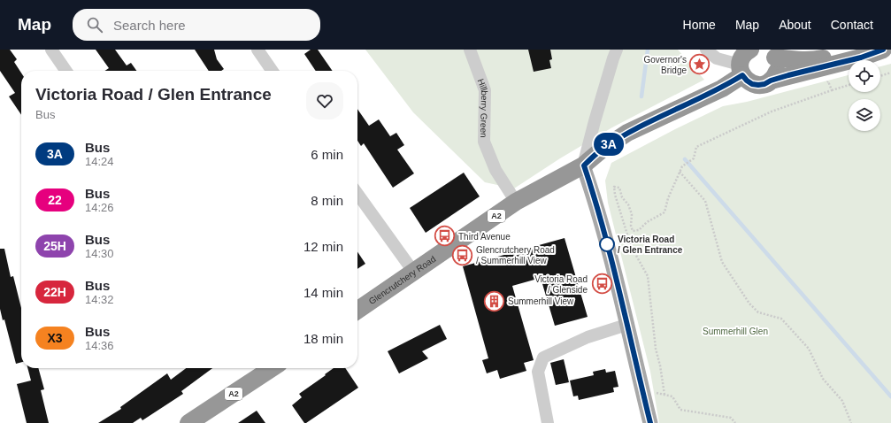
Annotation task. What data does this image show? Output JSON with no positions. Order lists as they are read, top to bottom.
{
  "streets": {
    "highway": ["A2", "Glencrutchery Road"],
    "street": ["Hillberry Green"]
  },
  "crossings": [
    ["Hillberry Green", "Glencrutchery Road"]
  ],
  "parks": ["Summerhill Glen"],
  "places": {
    "place": ["Governor's Bridge"],
    "bus stop": ["Third Avenue", "Glencrutchery Road / Summerhill View", "Victoria Road / Glenside"],
    "other": ["Victoria Road / Glen Entrance"],
    "building": ["Summerhill View"]
  },
  "lines": ["bus line 3A"],
  "page": {
    "header": "Map",
    "search": "Search here",
    "nav": [
      "Home",
      "Map",
      "About",
      "Contact"
    ],
    "on_map": "3A",
    "heading": ["Victoria Road / Glen Entrance", "Bus"],
    "list": [
      {
        "mark": "3A",
        "name": "Bus",
        "note": "14:24",
        "value": "6 min"
      },
      {
        "mark": "22",
        "name": "Bus",
        "note": "14:26",
        "value": "8 min"
      },
      {
        "mark": "25H",
        "name": "Bus",
        "note": "14:30",
        "value": "12 min"
      },
      {
        "mark": "22H",
        "name": "Bus",
        "note": "14:32",
        "value": "14 min"
      },
      {
        "mark": "X3",
        "name": "Bus",
        "note": "14:36",
        "value": "18 min"
      }
    ]
  }
}
